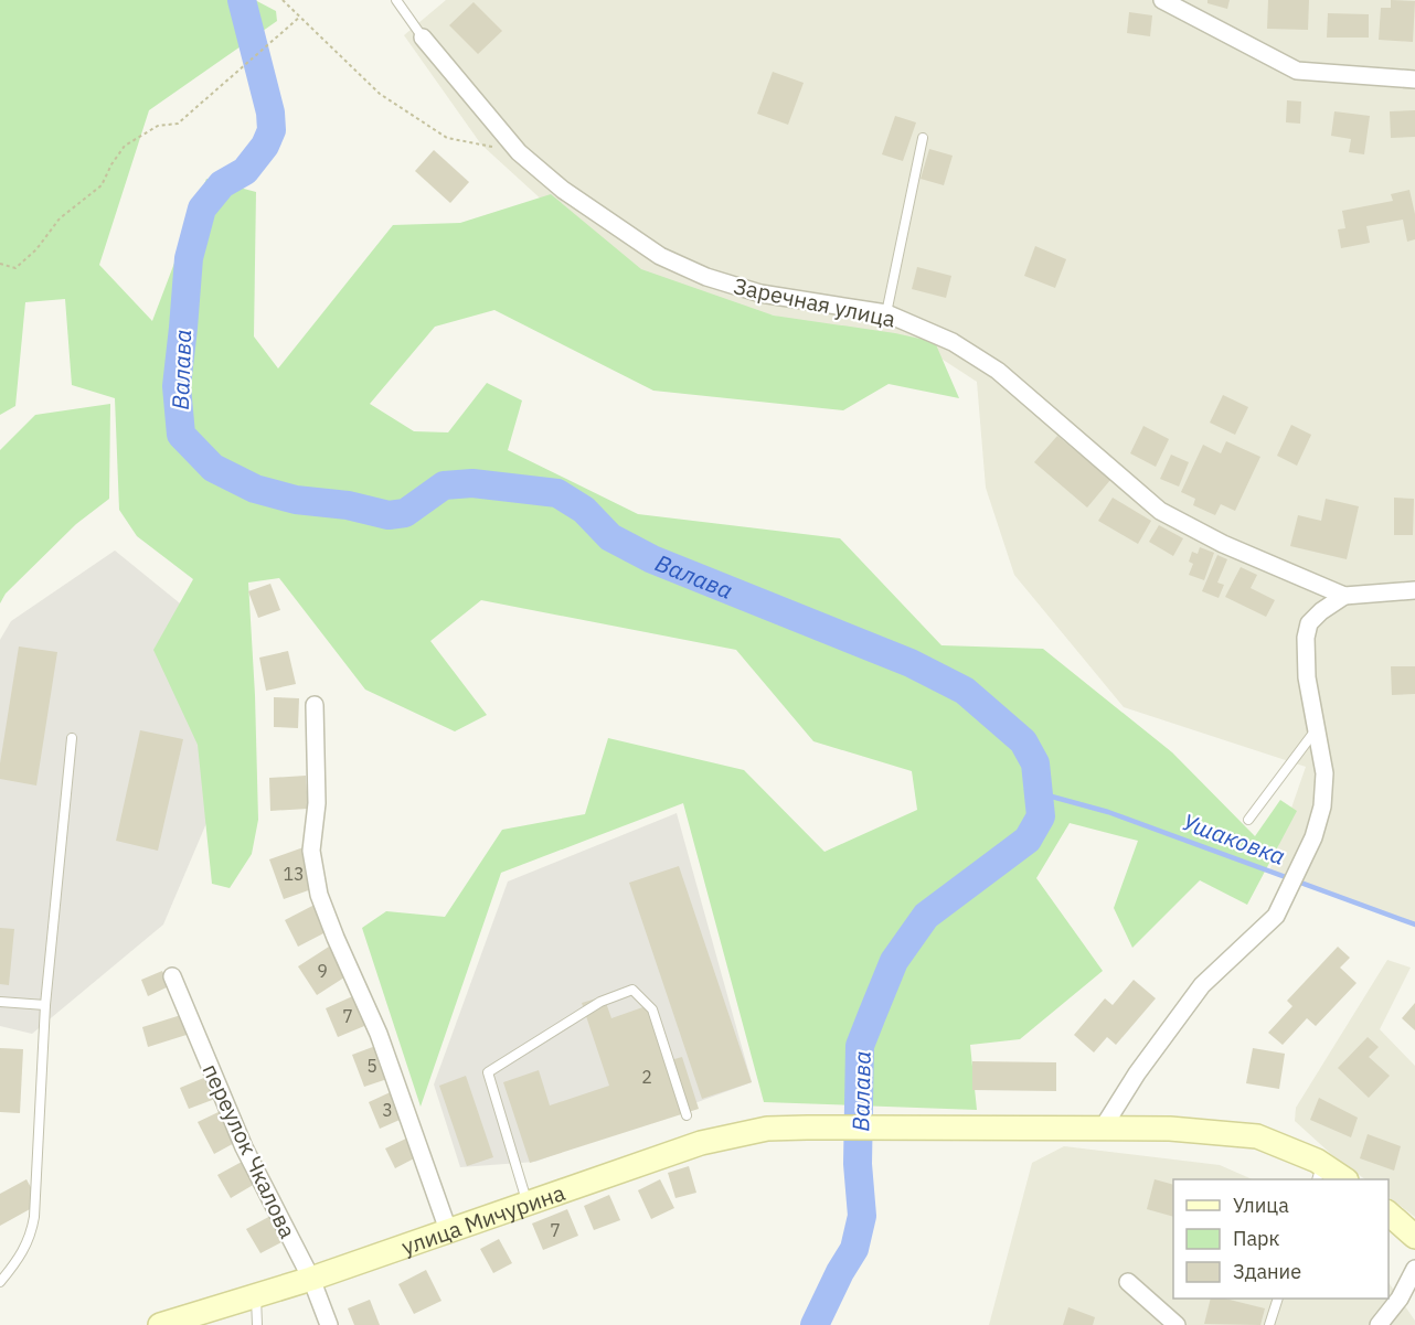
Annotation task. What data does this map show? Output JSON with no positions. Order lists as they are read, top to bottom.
{
  "streets": {
    "main road": ["улица Мичурина"],
    "street": ["Заречная улица", "переулок Чкалова"]
  },
  "crossings": [
    ["переулок Чкалова", "улица Мичурина"]
  ],
  "water": ["Валава", "Ушаковка"],
  "house_numbers": [
    "13",
    "9",
    "7",
    "5",
    "2",
    "3",
    "7"
  ],
  "legend": ["Улица", "Парк", "Здание"]
}
